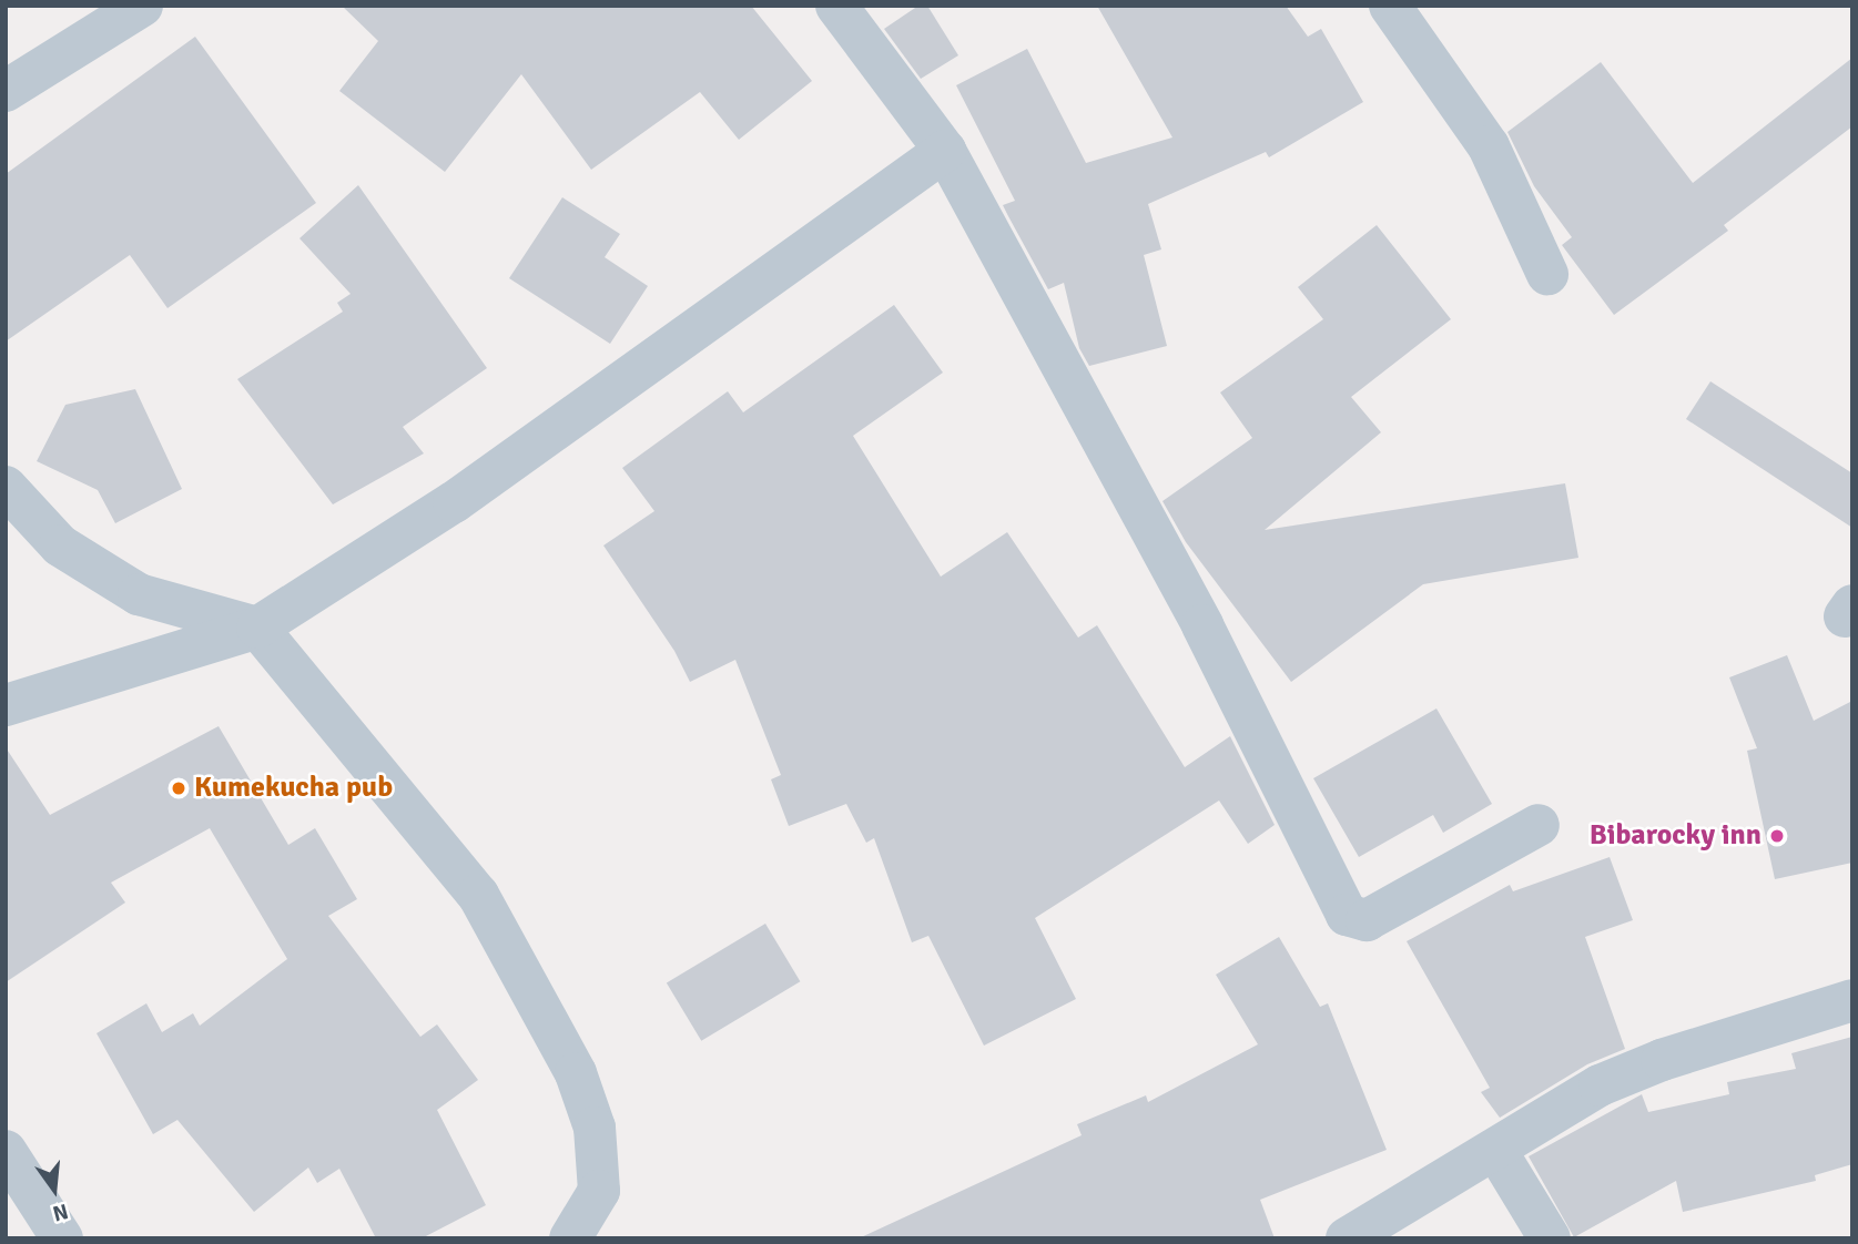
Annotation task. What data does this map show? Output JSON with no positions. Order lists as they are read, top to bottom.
{
  "places": ["Kumekucha pub", "Bibarocky inn"],
  "north": "bottom"
}
